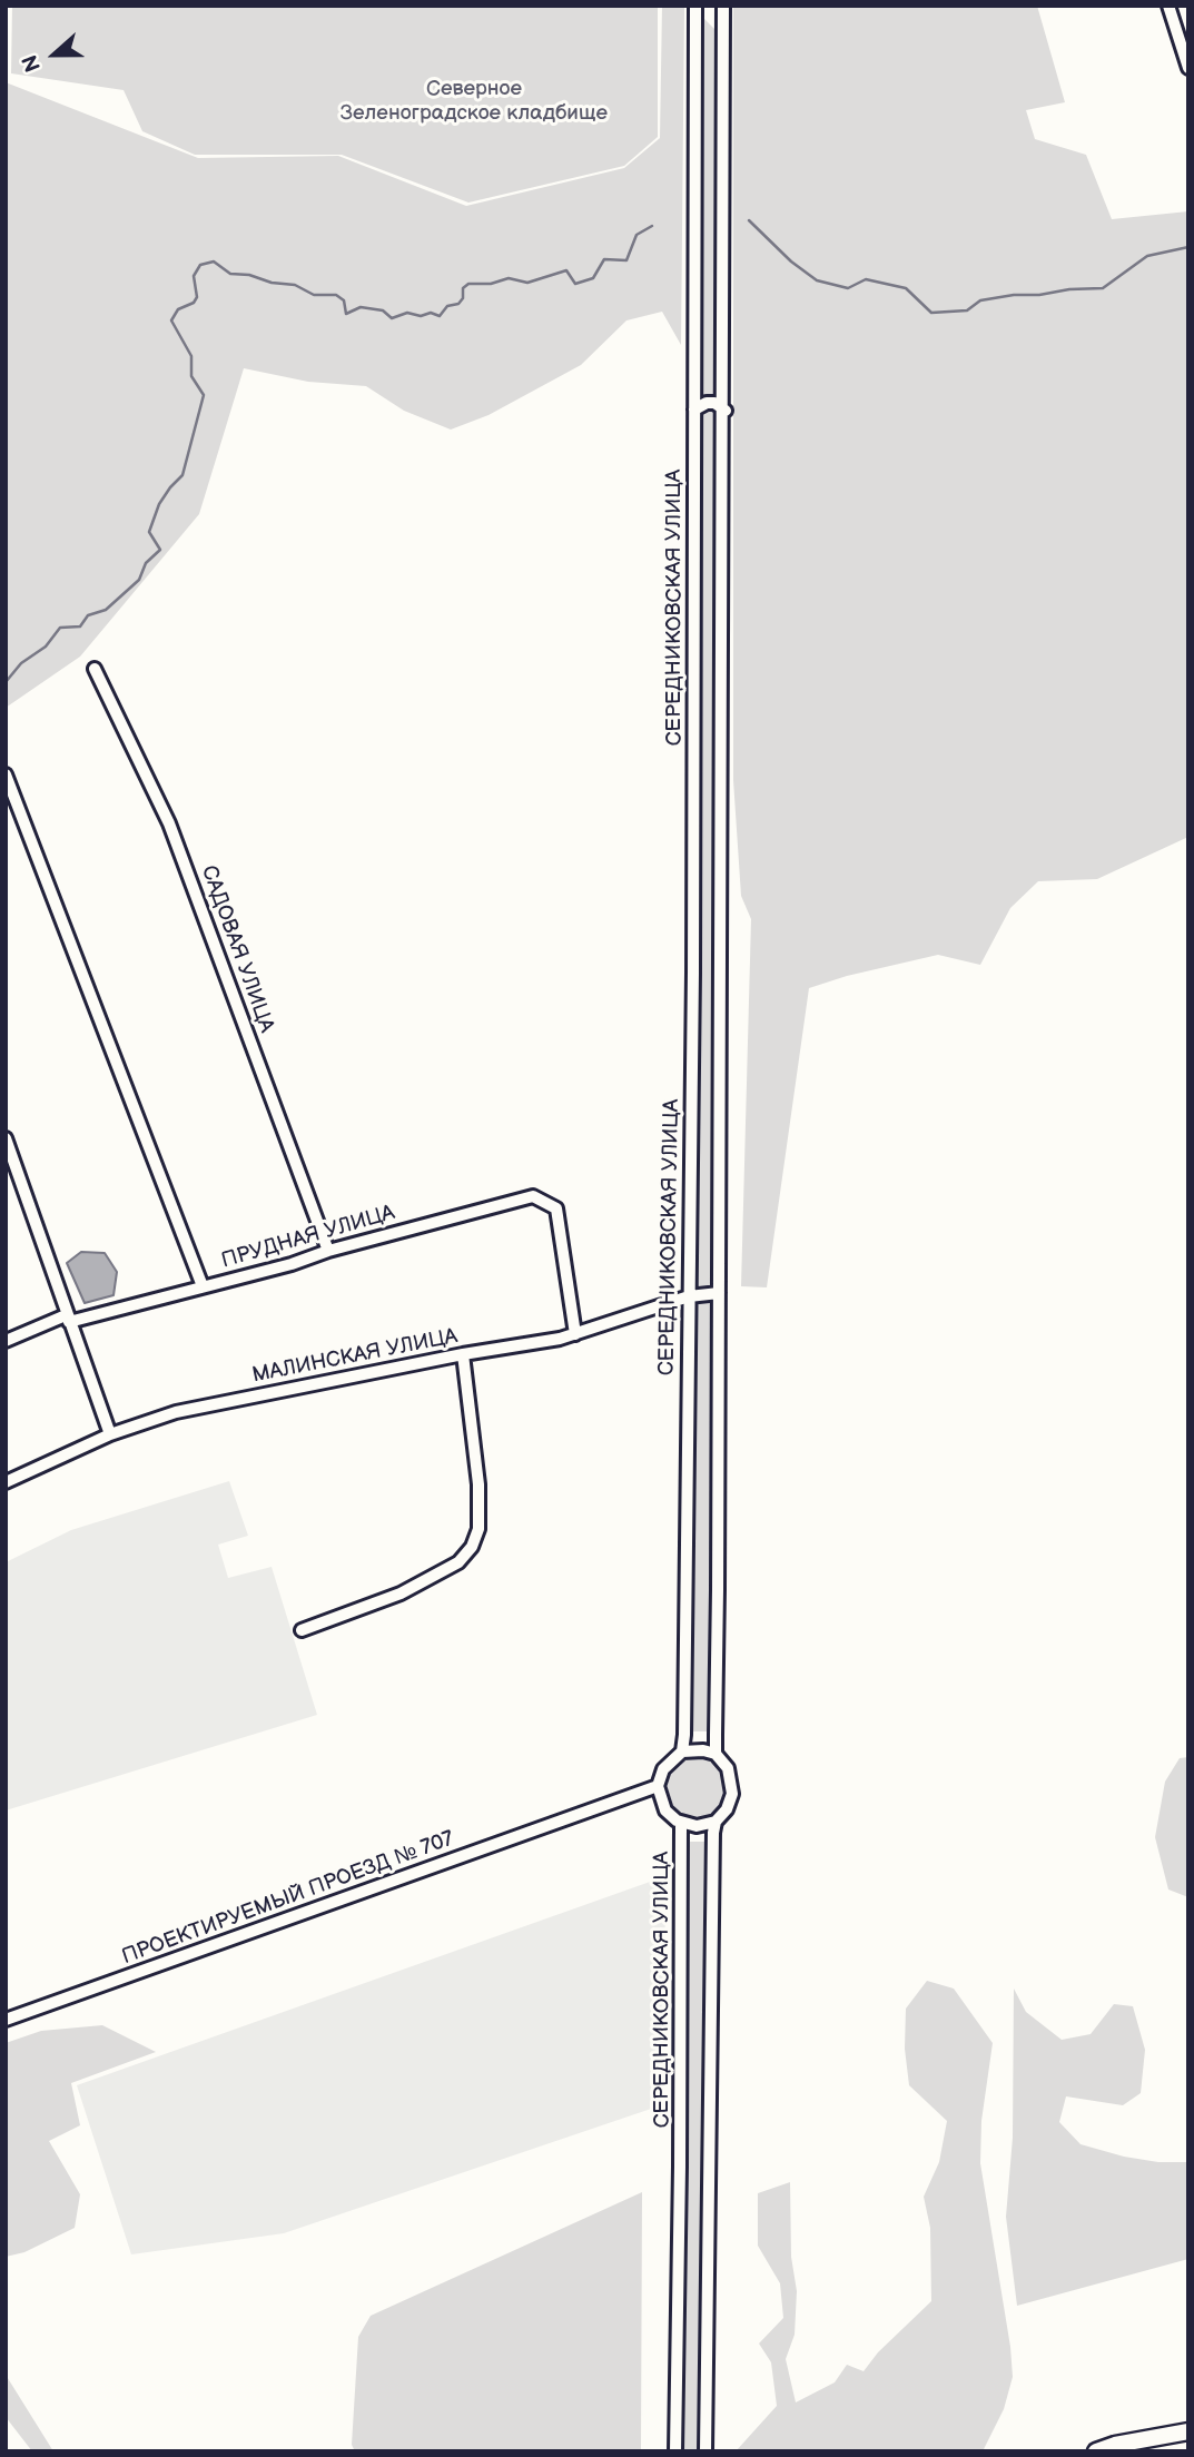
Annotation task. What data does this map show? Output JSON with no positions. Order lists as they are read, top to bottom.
{
  "streets": {
    "street": [
      "СЕРЕДНИКОВСКАЯ УЛИЦА",
      "САДОВАЯ УЛИЦА",
      "ПРУДНАЯ УЛИЦА",
      "МАЛИНСКАЯ УЛИЦА",
      "ПРОЕКТИРУЕМЫЙ ПРОЕЗД № 707"
    ]
  },
  "crossings": [
    ["СЕРЕДНИКОВСКАЯ УЛИЦА", "МАЛИНСКАЯ УЛИЦА"],
    ["СЕРЕДНИКОВСКАЯ УЛИЦА", "ПРОЕКТИРУЕМЫЙ ПРОЕЗД № 707"],
    ["САДОВАЯ УЛИЦА", "ПРУДНАЯ УЛИЦА"],
    ["ПРУДНАЯ УЛИЦА", "МАЛИНСКАЯ УЛИЦА"]
  ],
  "parks": ["Северное Зеленоградское кладбище"],
  "north": "left"
}
